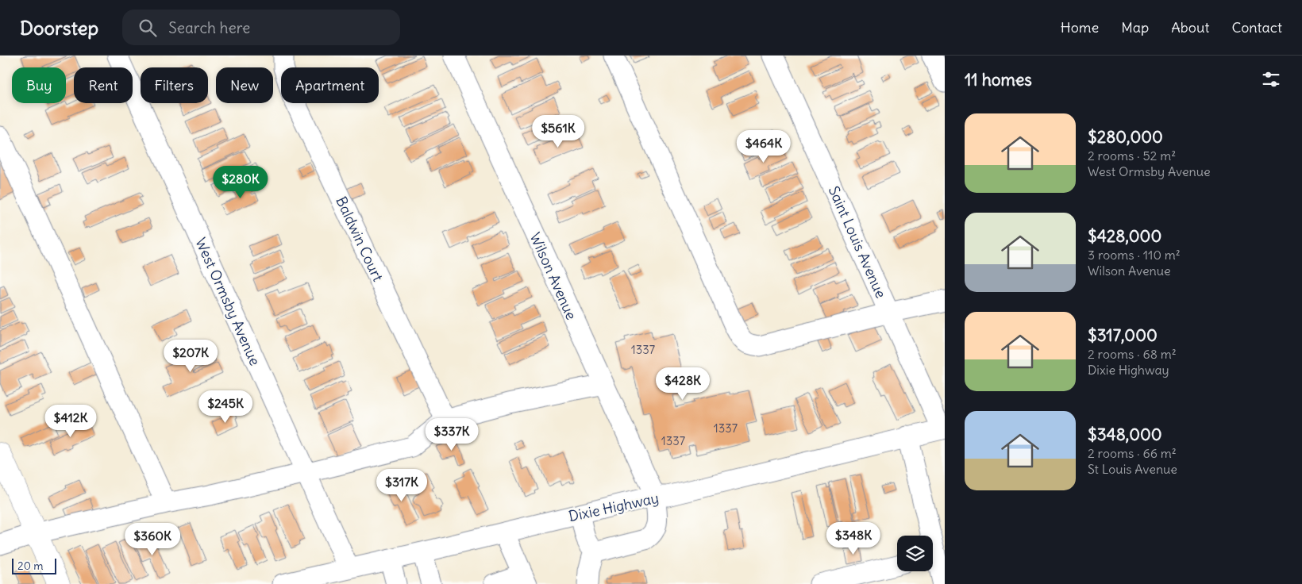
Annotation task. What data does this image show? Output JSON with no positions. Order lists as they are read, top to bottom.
{
  "streets": {
    "street": [
      "Baldwin Court",
      "Saint Louis Avenue",
      "Wilson Avenue",
      "West Ormsby Avenue",
      "Dixie Highway"
    ]
  },
  "crossings": [
    ["Saint Louis Avenue", "Dixie Highway"],
    ["Wilson Avenue", "Dixie Highway"],
    ["West Ormsby Avenue", "Dixie Highway"]
  ],
  "house_numbers": ["1337", "1337", "1337"],
  "scale_bar": "20 m",
  "page": {
    "header": "Doorstep",
    "search": "Search here",
    "nav": [
      "Home",
      "Map",
      "About",
      "Contact"
    ],
    "heading": "11 homes",
    "chip": [
      "Buy",
      "Rent",
      "Filters",
      "New",
      "Apartment"
    ],
    "list": [
      {
        "name": "$280,000",
        "note": "2 rooms · 52 m² · West Ormsby Avenue"
      },
      {
        "name": "$428,000",
        "note": "3 rooms · 110 m² · Wilson Avenue"
      },
      {
        "name": "$317,000",
        "note": "2 rooms · 68 m² · Dixie Highway"
      },
      {
        "name": "$348,000",
        "note": "2 rooms · 66 m² · St Louis Avenue"
      }
    ],
    "price": [
      "$561K",
      "$464K",
      "$280K",
      "$207K",
      "$428K",
      "$245K",
      "$412K",
      "$337K",
      "$317K",
      "$348K",
      "$360K"
    ],
    "scale": "20 m"
  }
}
